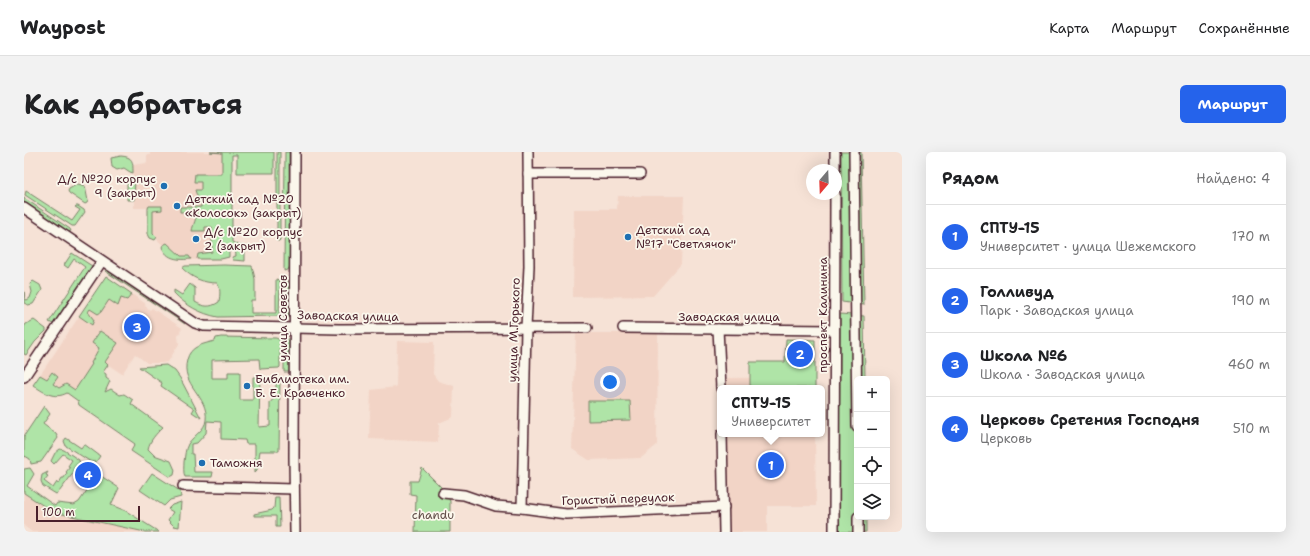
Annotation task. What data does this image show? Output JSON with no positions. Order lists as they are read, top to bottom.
{
  "streets": {
    "street": [
      "проспект Калинина",
      "Заводская улица",
      "улица Советов",
      "улица М.Горького",
      "Гористый переулок"
    ]
  },
  "crossings": [
    ["проспект Калинина", "Заводская улица"],
    ["Заводская улица", "улица Советов"],
    ["Заводская улица", "улица М.Горького"],
    ["улица М.Горького", "Гористый переулок"]
  ],
  "parks": ["chandu"],
  "places": [
    "Д/с №20 корпус 9 (закрыт)",
    "Детский сад №20 «Колосок» (закрыт)",
    "Детский сад №17 \"Светлячок\"",
    "Д/с №20 корпус 2 (закрыт)",
    "Библиотека им. Б. Е. Кравченко",
    "Таможня"
  ],
  "scale_bar": "100 m",
  "north": "bottom",
  "page": {
    "header": "Waypost",
    "nav": ["Карта", "Маршрут", "Сохранённые"],
    "title": "Как добраться",
    "buttons": "Маршрут",
    "heading": ["Рядом", "Найдено: 4"],
    "list": [
      {
        "mark": "1",
        "name": "СПТУ-15",
        "note": "Университет · улица Шежемского",
        "value": "170 m"
      },
      {
        "mark": "2",
        "name": "Голливуд",
        "note": "Парк · Заводская улица",
        "value": "190 m"
      },
      {
        "mark": "3",
        "name": "Школа №6",
        "note": "Школа · Заводская улица",
        "value": "460 m"
      },
      {
        "mark": "4",
        "name": "Церковь Сретения Господня",
        "note": "Церковь",
        "value": "510 m"
      }
    ],
    "pins": [
      "3",
      "2",
      "1",
      "4"
    ],
    "map_buttons": ["+", "−"],
    "popup": ["СПТУ-15", "Университет"],
    "scale": "100 m"
  }
}
